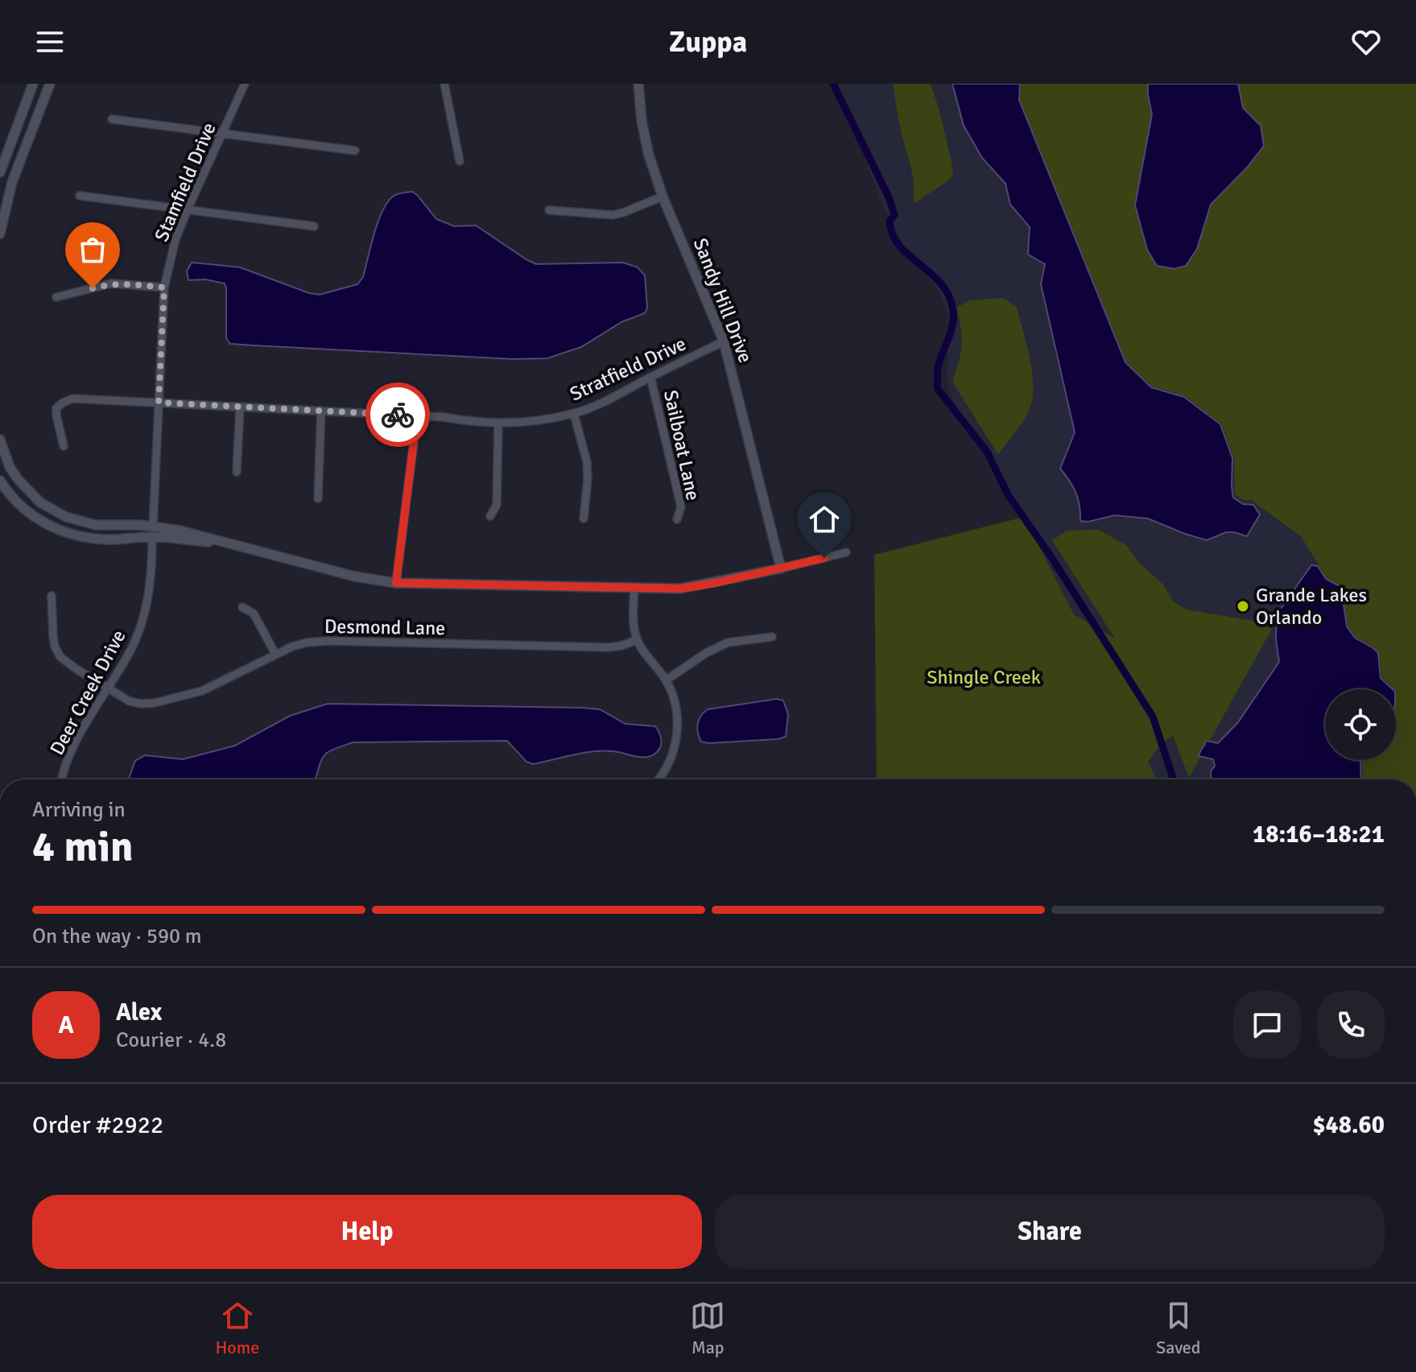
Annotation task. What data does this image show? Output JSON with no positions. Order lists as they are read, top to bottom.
{
  "streets": {
    "street": [
      "Stamfield Drive",
      "Sandy Hill Drive",
      "Stratfield Drive",
      "Sailboat Lane",
      "Desmond Lane",
      "Deer Creek Drive"
    ]
  },
  "crossings": [
    ["Stamfield Drive", "Stratfield Drive"],
    ["Stamfield Drive", "Deer Creek Drive"],
    ["Sandy Hill Drive", "Stratfield Drive"],
    ["Stratfield Drive", "Sailboat Lane"],
    ["Desmond Lane", "Deer Creek Drive"]
  ],
  "parks": ["Shingle Creek"],
  "places": ["Grande Lakes Orlando"],
  "page": {
    "header": "Zuppa",
    "heading": ["4 min", "Arriving in", "18:16–18:21"],
    "panel": [
      "Alex",
      "Courier · 4.8",
      "Order #2922",
      "$48.60"
    ],
    "bar": "On the way · 590 m",
    "round": "A",
    "buttons": ["Help", "Share"],
    "tabs": ["Home", "Map", "Saved"]
  }
}
